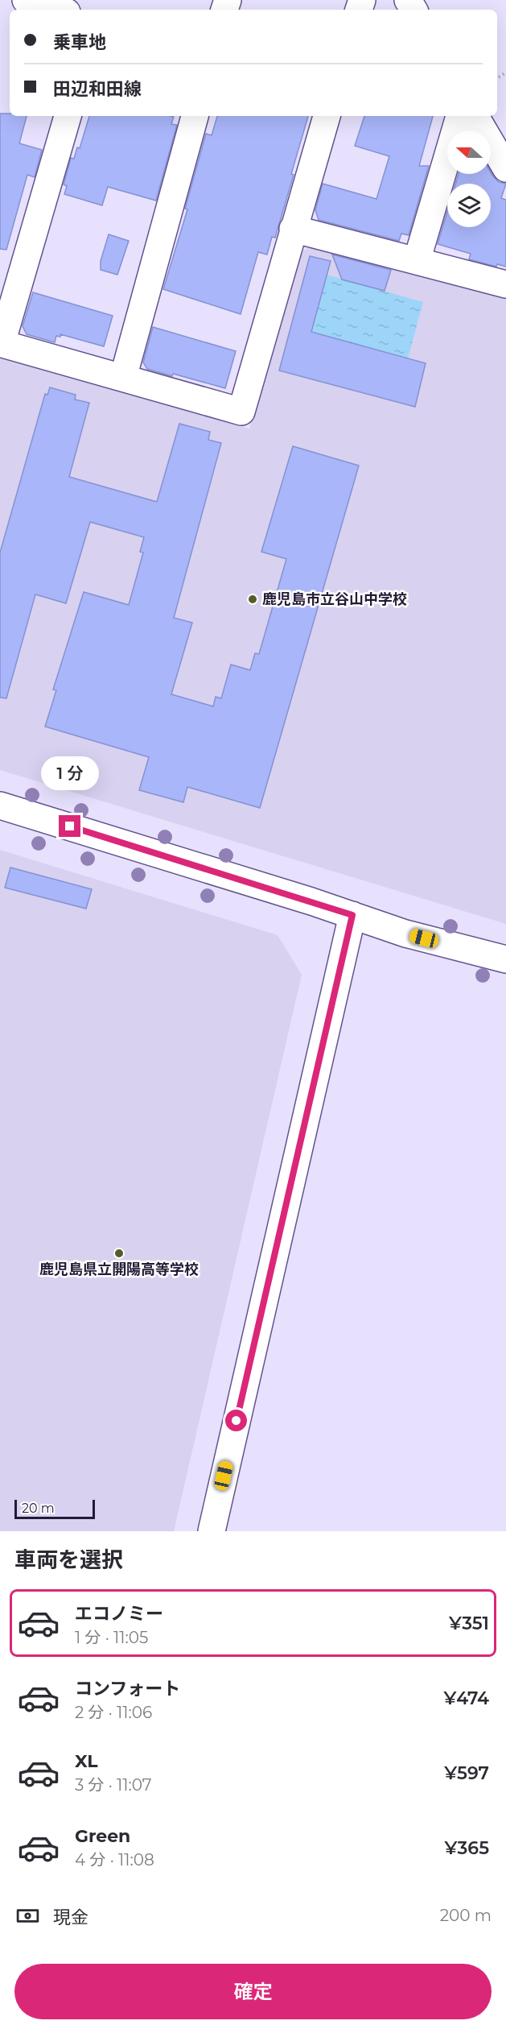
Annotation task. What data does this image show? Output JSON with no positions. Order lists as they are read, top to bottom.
{
  "places": ["鹿児島市立谷山中学校", "鹿児島県立開陽高等学校"],
  "scale_bar": "20 m",
  "north": "left",
  "page": {
    "banner": ["乗車地", "田辺和田線"],
    "bubble": "1 分",
    "scale": "20 m",
    "heading": "車両を選択",
    "list": [
      {
        "name": "エコノミー",
        "note": "1 分 · 11:05",
        "value": "¥351"
      },
      {
        "name": "コンフォート",
        "note": "2 分 · 11:06",
        "value": "¥474"
      },
      {
        "name": "XL",
        "note": "3 分 · 11:07",
        "value": "¥597"
      },
      {
        "name": "Green",
        "note": "4 分 · 11:08",
        "value": "¥365"
      }
    ],
    "pay": ["現金", "200 m"],
    "buttons": "確定"
  }
}
